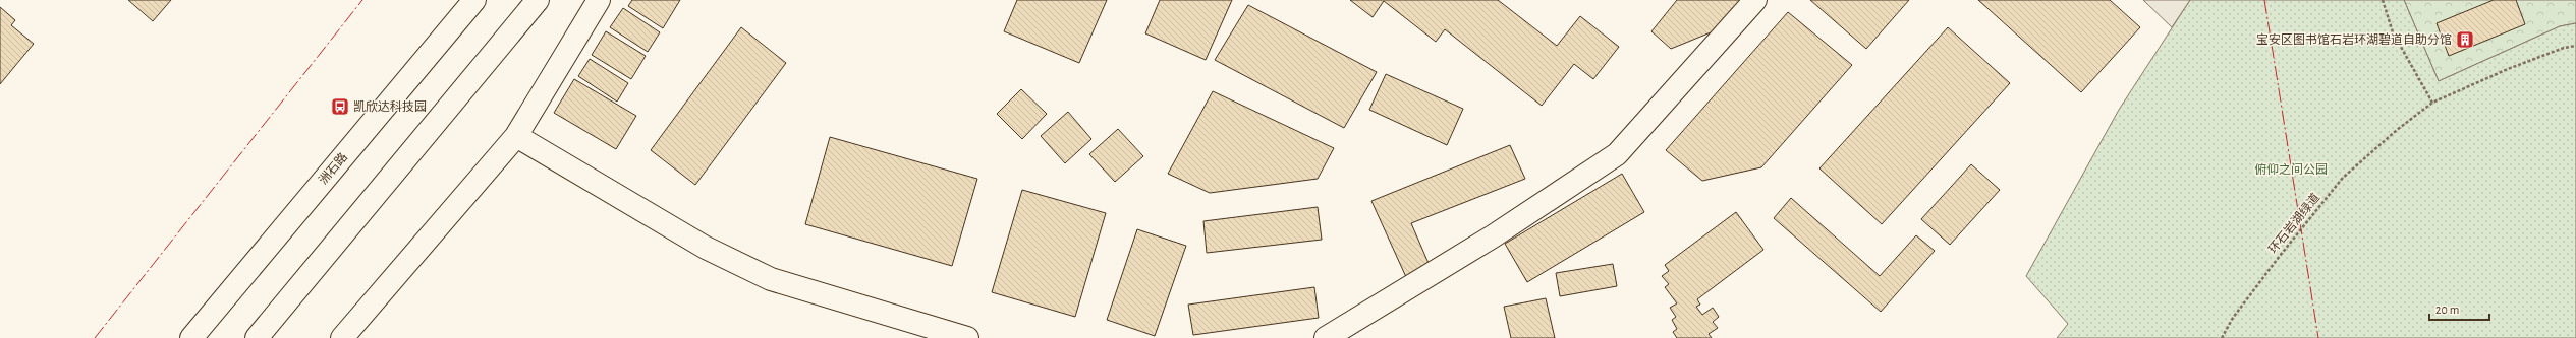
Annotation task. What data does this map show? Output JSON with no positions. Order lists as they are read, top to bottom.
{
  "streets": {
    "street": ["洲石路"],
    "path": ["环石岩湖绿道"]
  },
  "parks": ["俯仰之间公园"],
  "places": {
    "building": ["宝安区图书馆石岩环湖碧道自助分馆"],
    "bus stop": ["凯欣达科技园"]
  },
  "scale_bar": "20 m"
}
